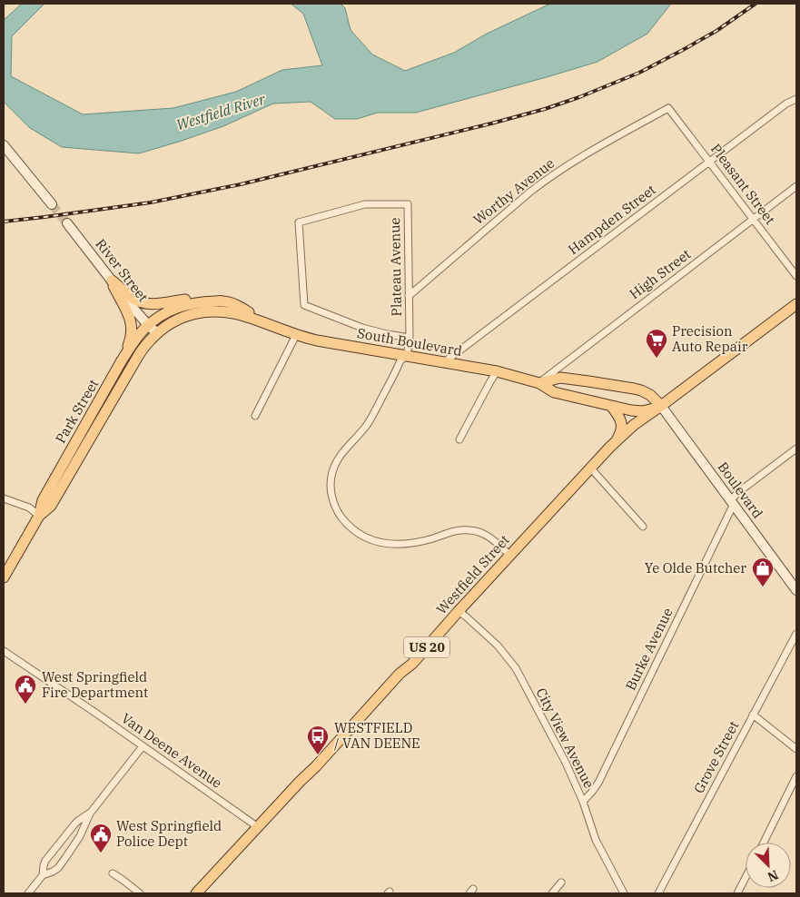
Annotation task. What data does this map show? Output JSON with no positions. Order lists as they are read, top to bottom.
{
  "streets": {
    "main road": [
      "River Street",
      "South Boulevard",
      "Park Street",
      "Boulevard",
      "Westfield Street",
      "US 20"
    ],
    "street": [
      "Pleasant Street",
      "Worthy Avenue",
      "Hampden Street",
      "Plateau Avenue",
      "High Street",
      "Burke Avenue",
      "City View Avenue",
      "Van Deene Avenue",
      "Grove Street"
    ]
  },
  "crossings": [
    ["Pleasant Street", "Worthy Avenue"],
    ["Pleasant Street", "Hampden Street"],
    ["Pleasant Street", "High Street"],
    ["Worthy Avenue", "Plateau Avenue"],
    ["Hampden Street", "South Boulevard"],
    ["Plateau Avenue", "South Boulevard"],
    ["River Street", "South Boulevard"],
    ["River Street", "Park Street"],
    ["High Street", "South Boulevard"],
    ["South Boulevard", "Park Street"],
    ["South Boulevard", "Boulevard"],
    ["South Boulevard", "Westfield Street"],
    ["Boulevard", "Westfield Street"],
    ["Boulevard", "Burke Avenue"],
    ["Westfield Street", "City View Avenue"],
    ["Westfield Street", "Van Deene Avenue"],
    ["Burke Avenue", "City View Avenue"]
  ],
  "water": ["Westfield River"],
  "places": {
    "supermarket": ["Precision Auto Repair"],
    "shop": ["Ye Olde Butcher"],
    "public building": ["West Springfield Fire Department", "West Springfield Police Dept"],
    "bus stop": ["WESTFIELD / VAN DEENE"]
  },
  "north": "bottom right"
}
